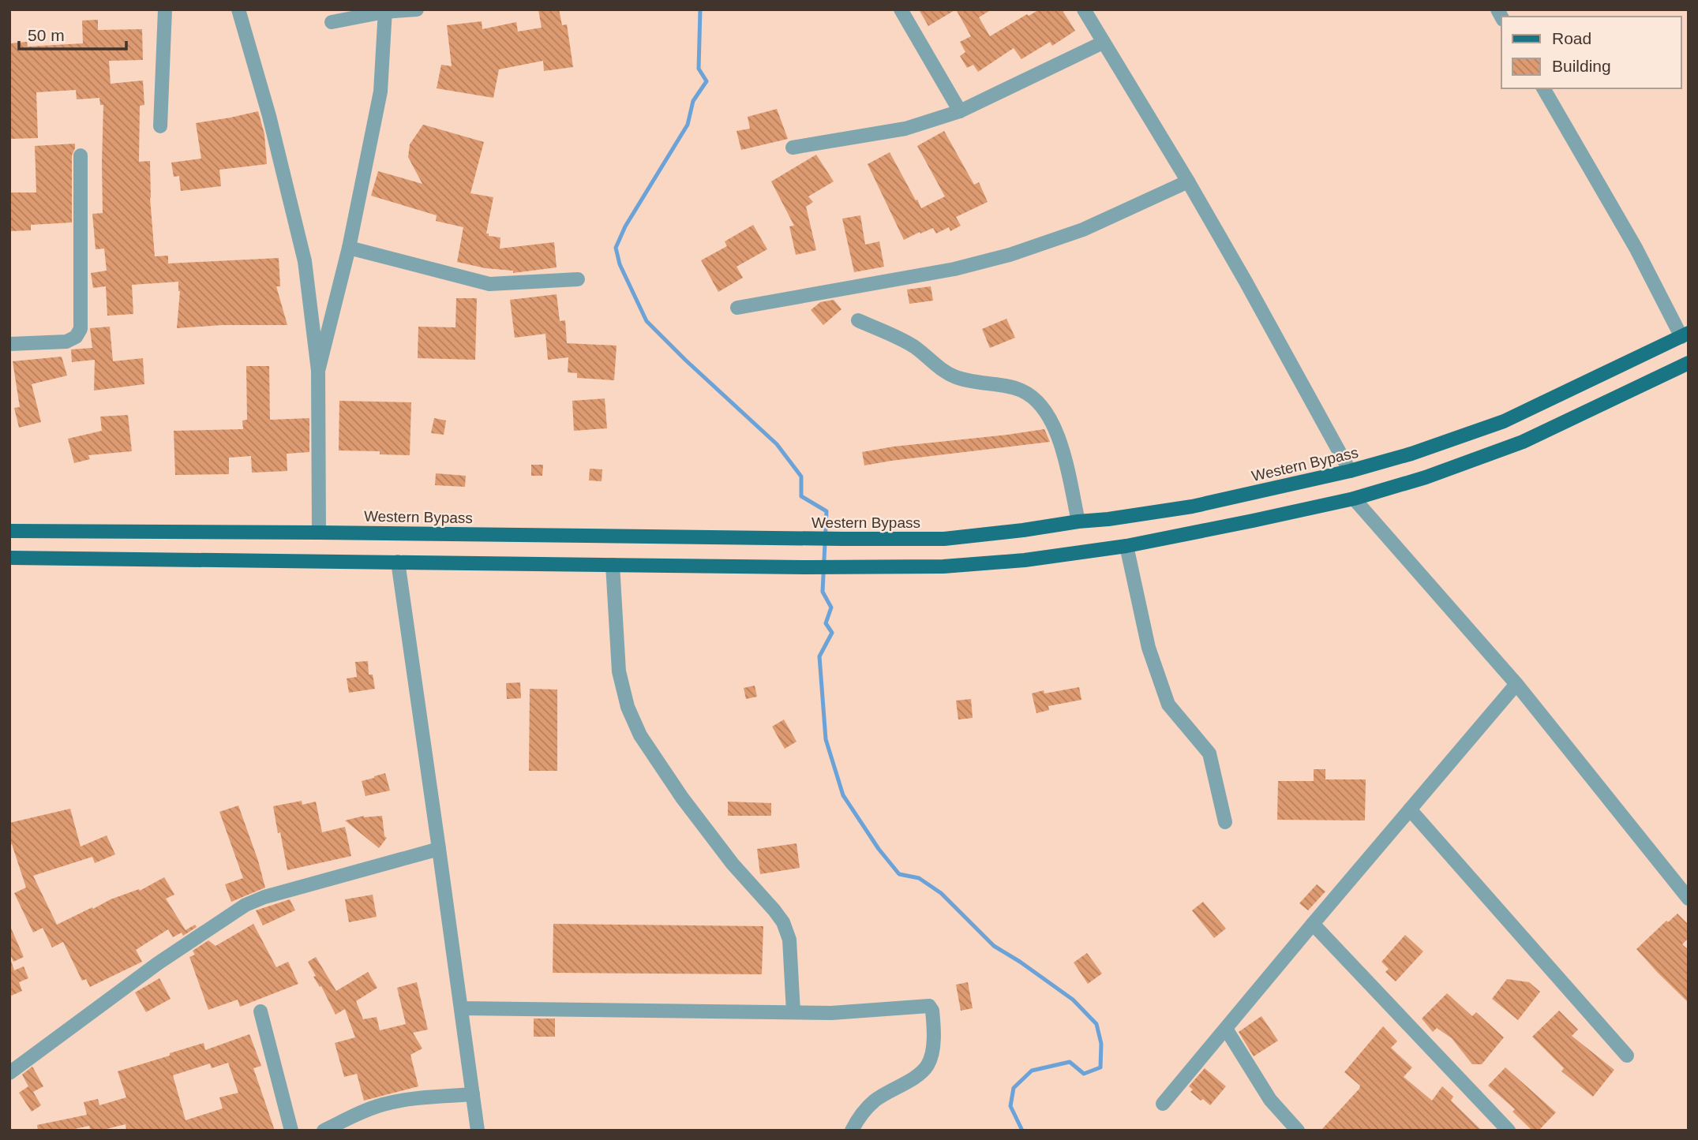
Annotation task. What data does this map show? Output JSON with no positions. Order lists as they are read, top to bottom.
{
  "streets": {
    "main road": ["Western Bypass"]
  },
  "legend": ["Road", "Building"],
  "scale_bar": "50 m"
}
